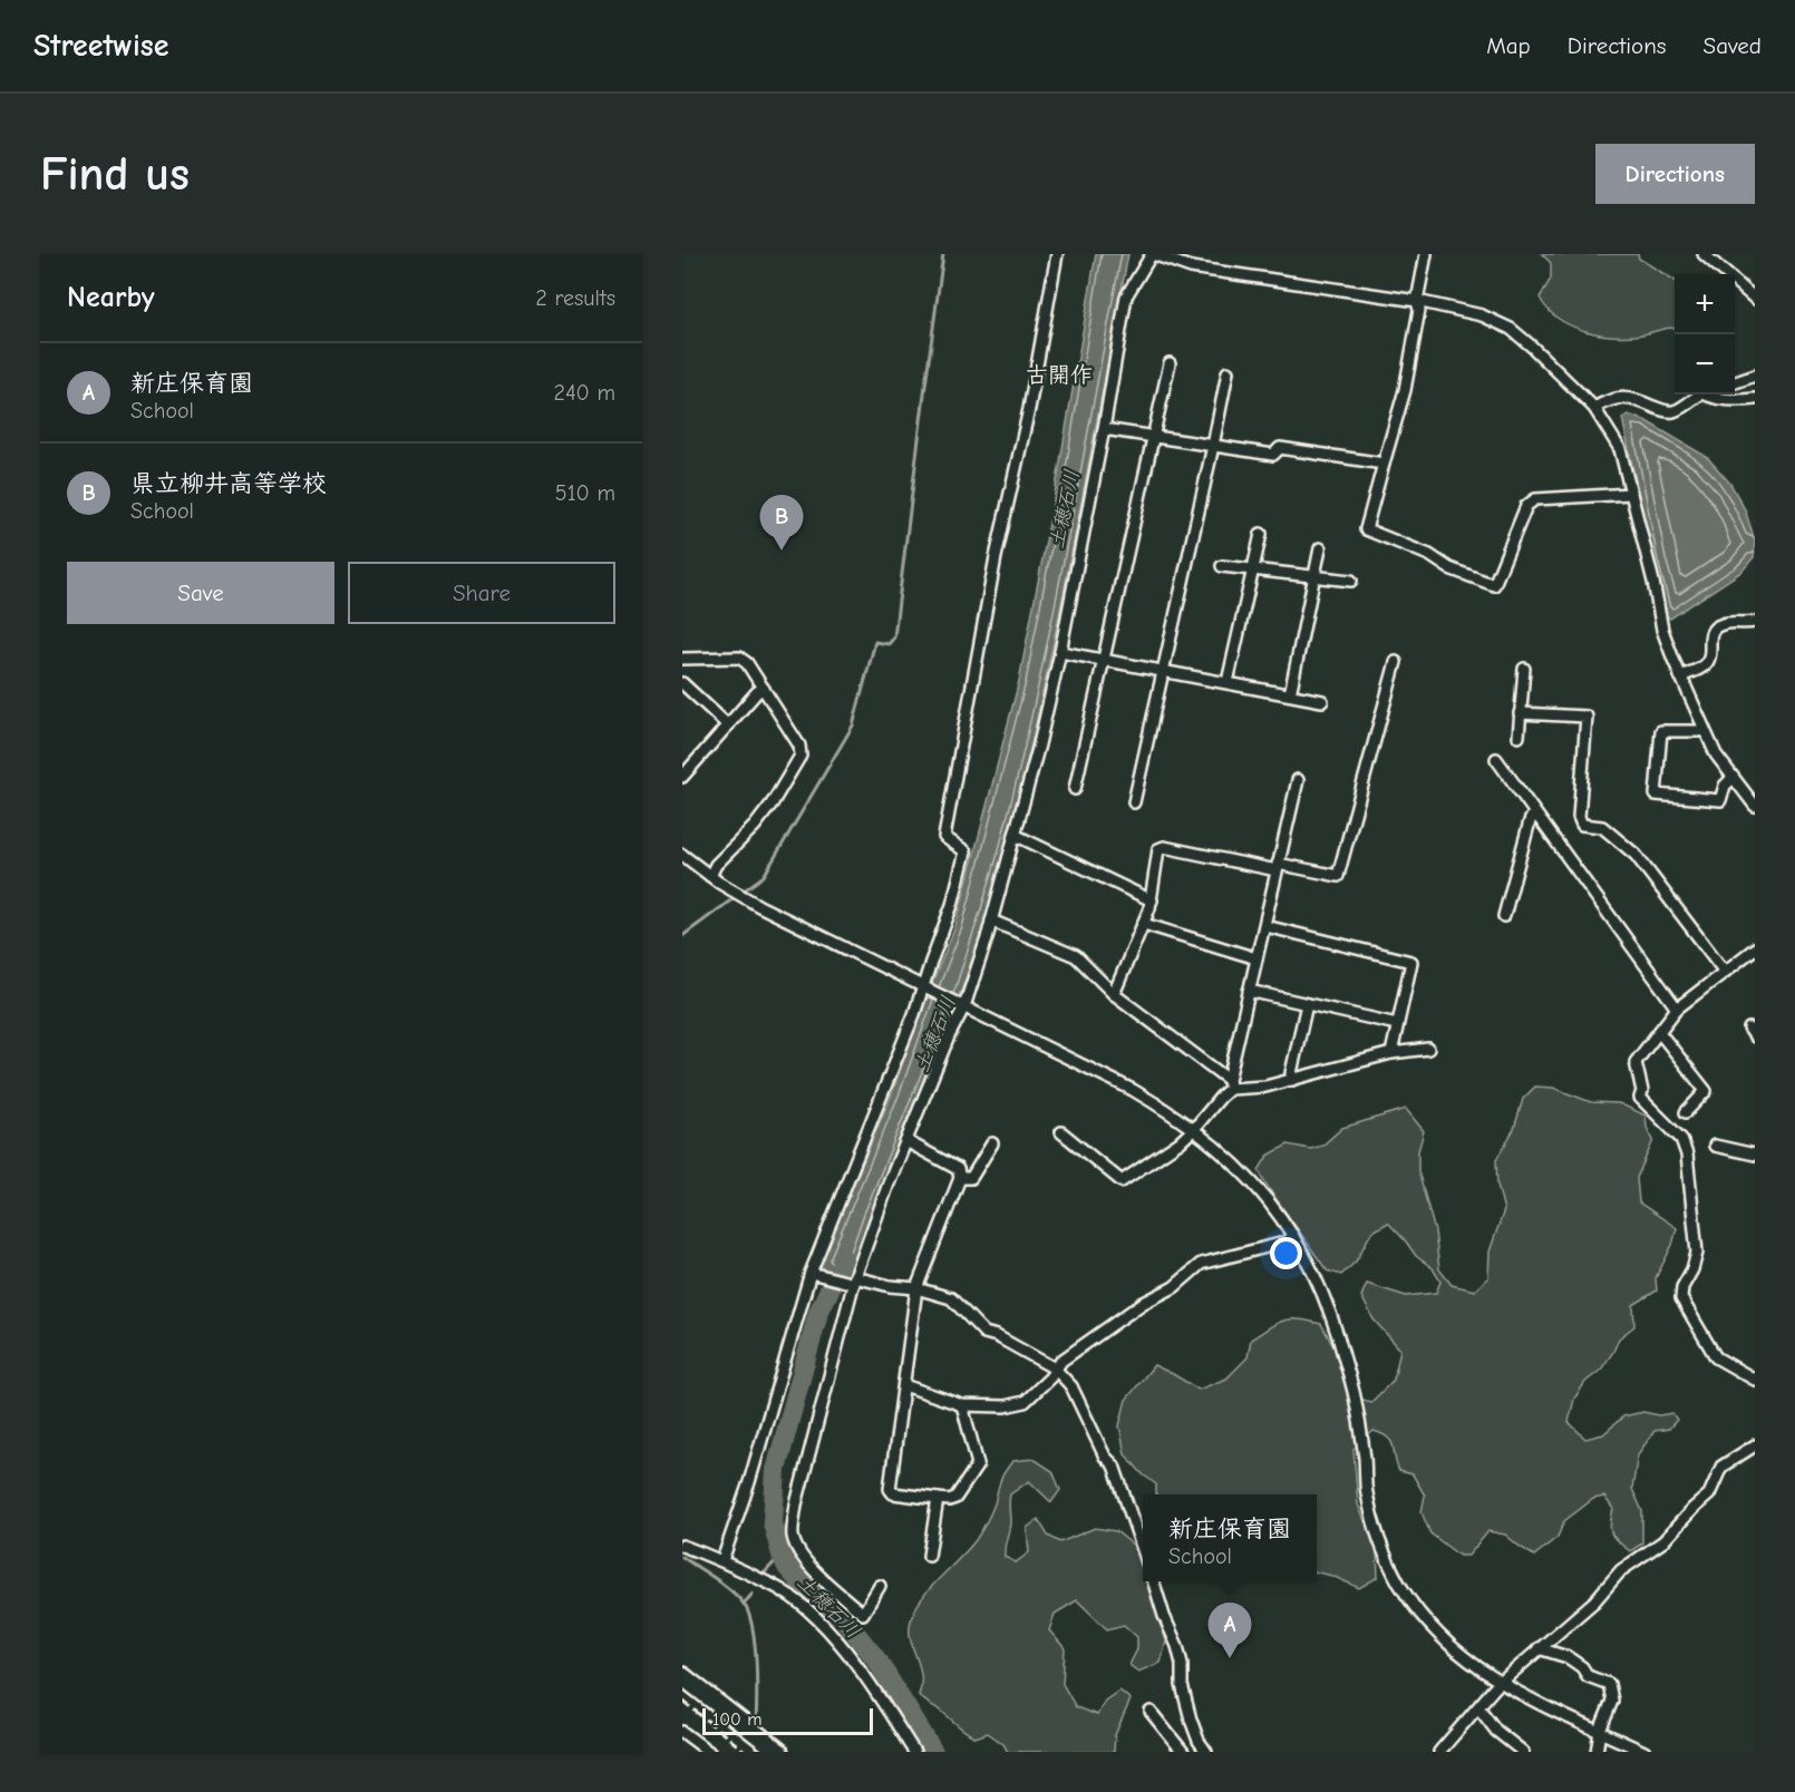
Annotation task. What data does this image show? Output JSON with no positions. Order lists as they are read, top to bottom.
{
  "districts": ["古開作"],
  "water": ["土穂石川"],
  "scale_bar": "100 m",
  "page": {
    "header": "Streetwise",
    "nav": ["Map", "Directions", "Saved"],
    "buttons": [
      "Directions",
      ["Save", "Share"]
    ],
    "title": "Find us",
    "heading": ["Nearby", "2 results"],
    "map_buttons": ["+", "−"],
    "list": [
      {
        "mark": "A",
        "name": "新庄保育園",
        "note": "School",
        "value": "240 m"
      },
      {
        "mark": "B",
        "name": "県立柳井高等学校",
        "note": "School",
        "value": "510 m"
      }
    ],
    "pins": ["B", "A"],
    "popup": ["新庄保育園", "School"],
    "scale": "100 m"
  }
}
